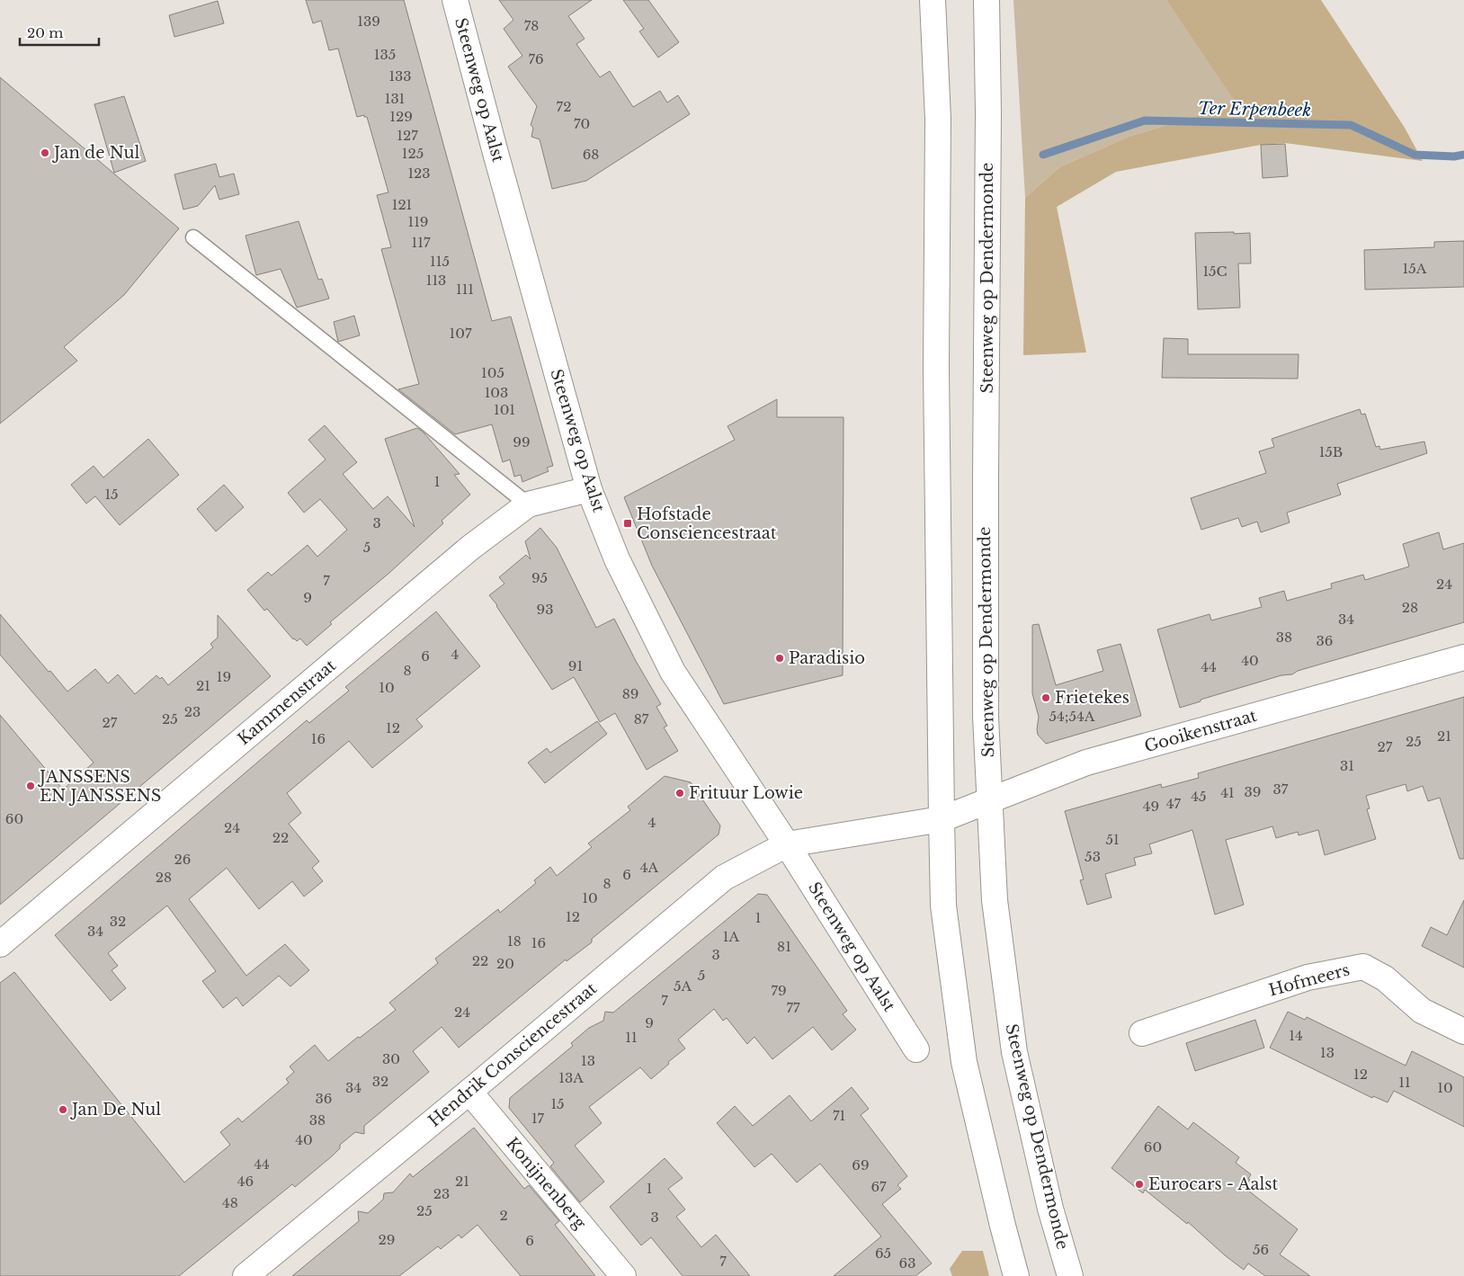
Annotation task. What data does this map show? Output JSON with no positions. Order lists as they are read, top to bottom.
{
  "streets": {
    "street": [
      "Steenweg op Aalst",
      "Steenweg op Dendermonde",
      "Kammenstraat",
      "Gooikenstraat",
      "Hofmeers",
      "Hendrik Consciencestraat",
      "Konijnenberg"
    ]
  },
  "crossings": [
    ["Steenweg op Aalst", "Kammenstraat"],
    ["Steenweg op Aalst", "Hendrik Consciencestraat"],
    ["Steenweg op Dendermonde", "Gooikenstraat"],
    ["Hendrik Consciencestraat", "Konijnenberg"]
  ],
  "water": ["Ter Erpenbeek"],
  "places": {
    "other": [
      "Jan de Nul",
      "Paradisio",
      "Frietekes",
      "JANSSENS EN JANSSENS",
      "Frituur Lowie",
      "Jan De Nul",
      "Eurocars - Aalst"
    ],
    "transit": ["Hofstade Consciencestraat"]
  },
  "house_numbers": [
    "139",
    "78",
    "135",
    "76",
    "133",
    "131",
    "72",
    "129",
    "70",
    "127",
    "125",
    "68",
    "123",
    "121",
    "119",
    "117",
    "115",
    "15A",
    "15C",
    "113",
    "111",
    "107",
    "105",
    "103",
    "101",
    "99",
    "15B",
    "1",
    "15",
    "3",
    "5",
    "95",
    "7",
    "24",
    "9",
    "28",
    "93",
    "34",
    "38",
    "36",
    "4",
    "6",
    "40",
    "91",
    "44",
    "8",
    "19",
    "21",
    "10",
    "89",
    "23",
    "54;54A",
    "25",
    "87",
    "27",
    "12",
    "21",
    "16",
    "25",
    "27",
    "31",
    "37",
    "39",
    "41",
    "45",
    "47",
    "49",
    "60",
    "4",
    "24",
    "22",
    "51",
    "53",
    "26",
    "4A",
    "6",
    "28",
    "8",
    "10",
    "12",
    "1",
    "32",
    "34",
    "1A",
    "18",
    "16",
    "81",
    "3",
    "22",
    "20",
    "5",
    "5A",
    "79",
    "7",
    "77",
    "24",
    "9",
    "14",
    "11",
    "13",
    "30",
    "13",
    "12",
    "13A",
    "32",
    "11",
    "34",
    "10",
    "36",
    "15",
    "71",
    "17",
    "38",
    "40",
    "60",
    "44",
    "69",
    "46",
    "21",
    "67",
    "1",
    "23",
    "48",
    "25",
    "2",
    "3",
    "29",
    "6",
    "56",
    "65",
    "7",
    "63"
  ],
  "scale_bar": "20 m"
}
